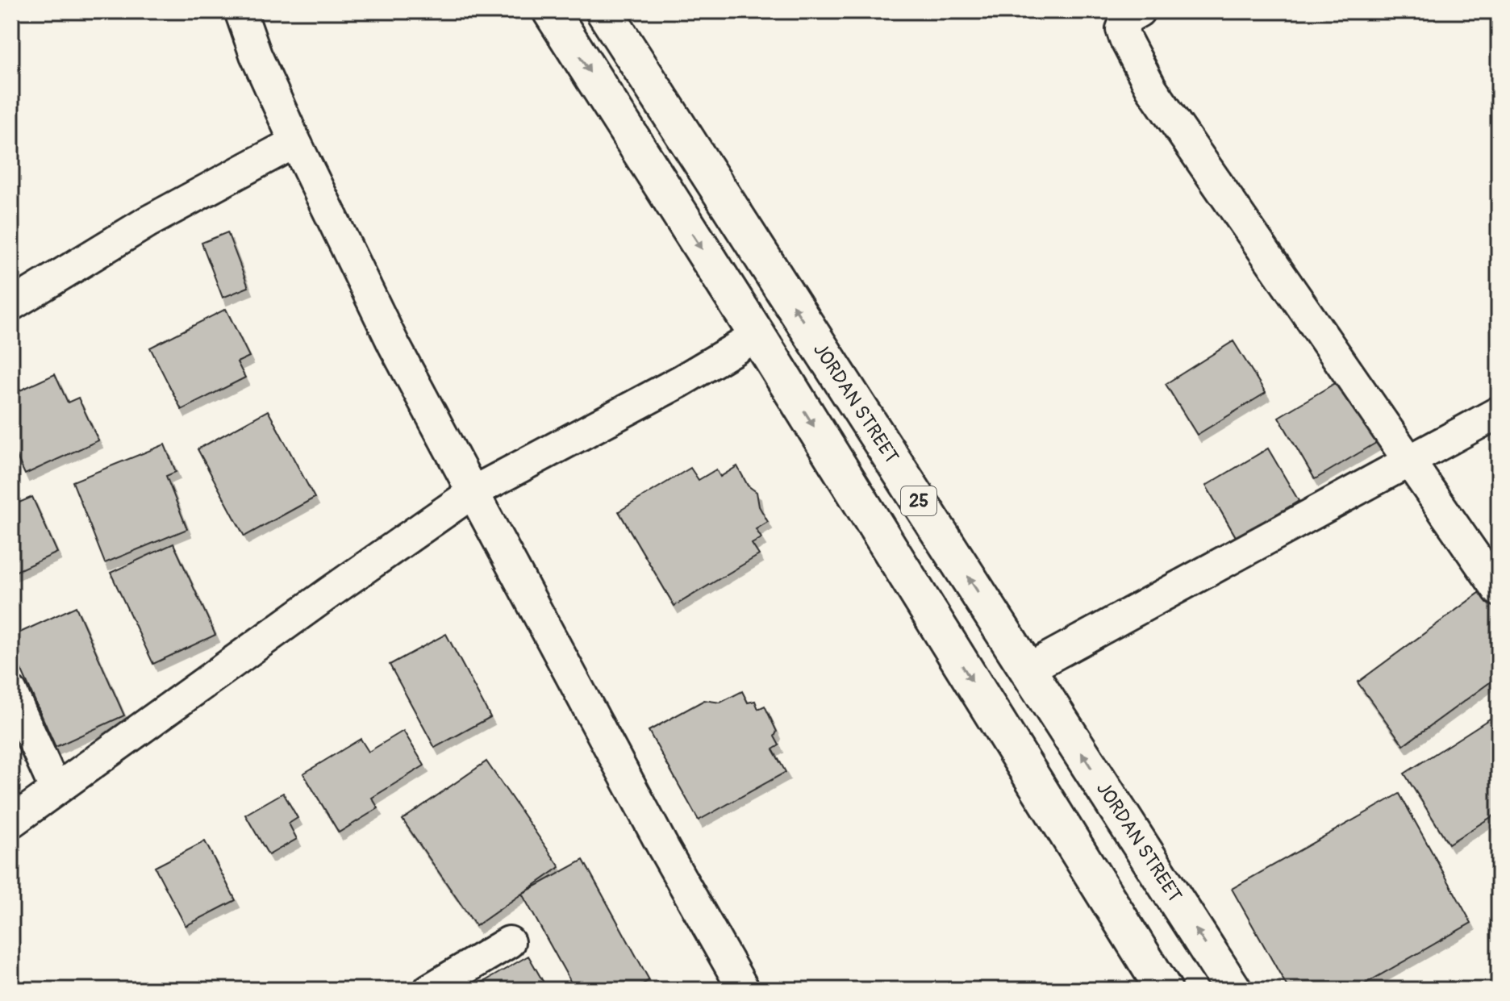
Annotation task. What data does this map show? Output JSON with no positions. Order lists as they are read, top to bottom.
{
  "streets": {
    "highway": ["JORDAN STREET", "25"]
  }
}
